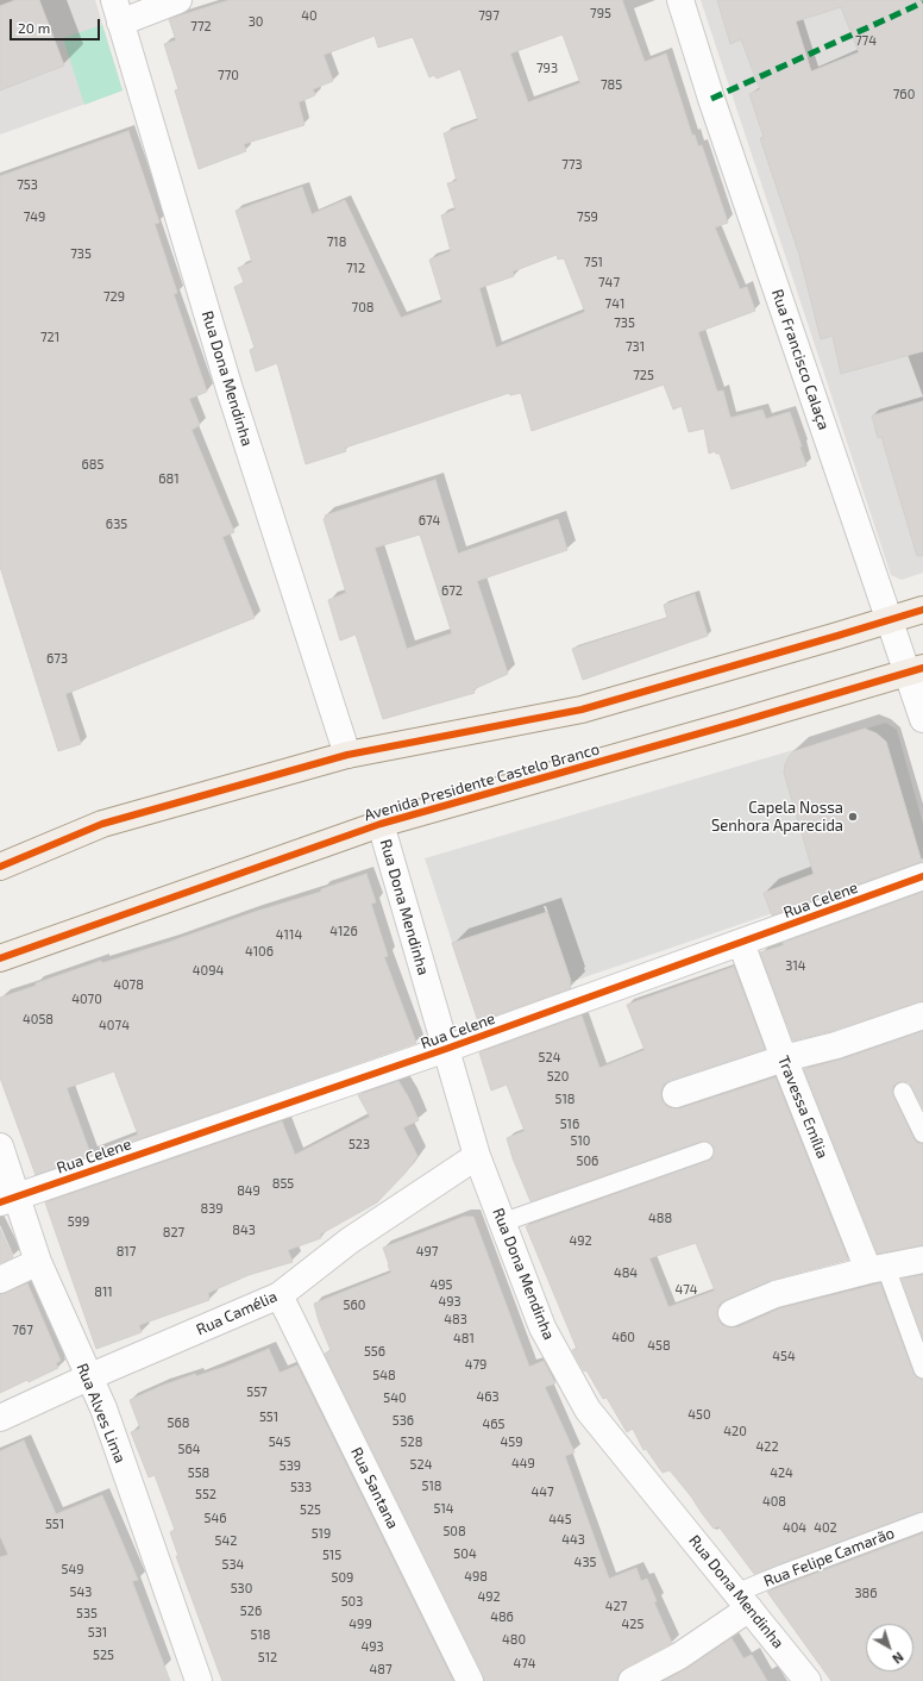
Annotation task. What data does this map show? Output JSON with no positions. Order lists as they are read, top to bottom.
{
  "streets": {
    "main road": ["Avenida Presidente Castelo Branco"],
    "street": [
      "Rua Francisco Calaça",
      "Rua Dona Mendinha",
      "Rua Celene",
      "Travessa Emília",
      "Rua Camélia",
      "Rua Alves Lima",
      "Rua Santana",
      "Rua Felipe Camarão"
    ]
  },
  "crossings": [
    ["Rua Francisco Calaça", "Avenida Presidente Castelo Branco"],
    ["Rua Dona Mendinha", "Avenida Presidente Castelo Branco"],
    ["Rua Dona Mendinha", "Rua Celene"],
    ["Rua Dona Mendinha", "Rua Camélia"],
    ["Rua Dona Mendinha", "Rua Felipe Camarão"],
    ["Rua Celene", "Travessa Emília"],
    ["Rua Celene", "Rua Alves Lima"],
    ["Rua Camélia", "Rua Alves Lima"],
    ["Rua Camélia", "Rua Santana"]
  ],
  "places": ["Capela Nossa Senhora Aparecida"],
  "house_numbers": [
    "795",
    "40",
    "797",
    "30",
    "772",
    "774",
    "793",
    "770",
    "785",
    "760",
    "773",
    "753",
    "749",
    "759",
    "718",
    "735",
    "751",
    "712",
    "747",
    "729",
    "741",
    "708",
    "735",
    "721",
    "731",
    "725",
    "685",
    "681",
    "674",
    "635",
    "672",
    "673",
    "4126",
    "4114",
    "4106",
    "314",
    "4094",
    "4078",
    "4070",
    "4058",
    "4074",
    "524",
    "520",
    "518",
    "516",
    "510",
    "523",
    "506",
    "855",
    "849",
    "839",
    "488",
    "599",
    "843",
    "827",
    "492",
    "817",
    "497",
    "484",
    "495",
    "474",
    "811",
    "493",
    "560",
    "483",
    "767",
    "460",
    "481",
    "458",
    "556",
    "454",
    "479",
    "548",
    "557",
    "463",
    "540",
    "450",
    "551",
    "536",
    "568",
    "465",
    "420",
    "545",
    "528",
    "459",
    "422",
    "564",
    "449",
    "524",
    "539",
    "558",
    "424",
    "518",
    "533",
    "447",
    "552",
    "408",
    "514",
    "525",
    "546",
    "445",
    "551",
    "404",
    "402",
    "508",
    "519",
    "443",
    "542",
    "504",
    "515",
    "435",
    "534",
    "549",
    "498",
    "509",
    "530",
    "543",
    "386",
    "492",
    "503",
    "427",
    "526",
    "535",
    "486",
    "499",
    "425",
    "531",
    "518",
    "480",
    "493",
    "525",
    "512",
    "474",
    "487"
  ],
  "scale_bar": "20 m",
  "north": "bottom right"
}
